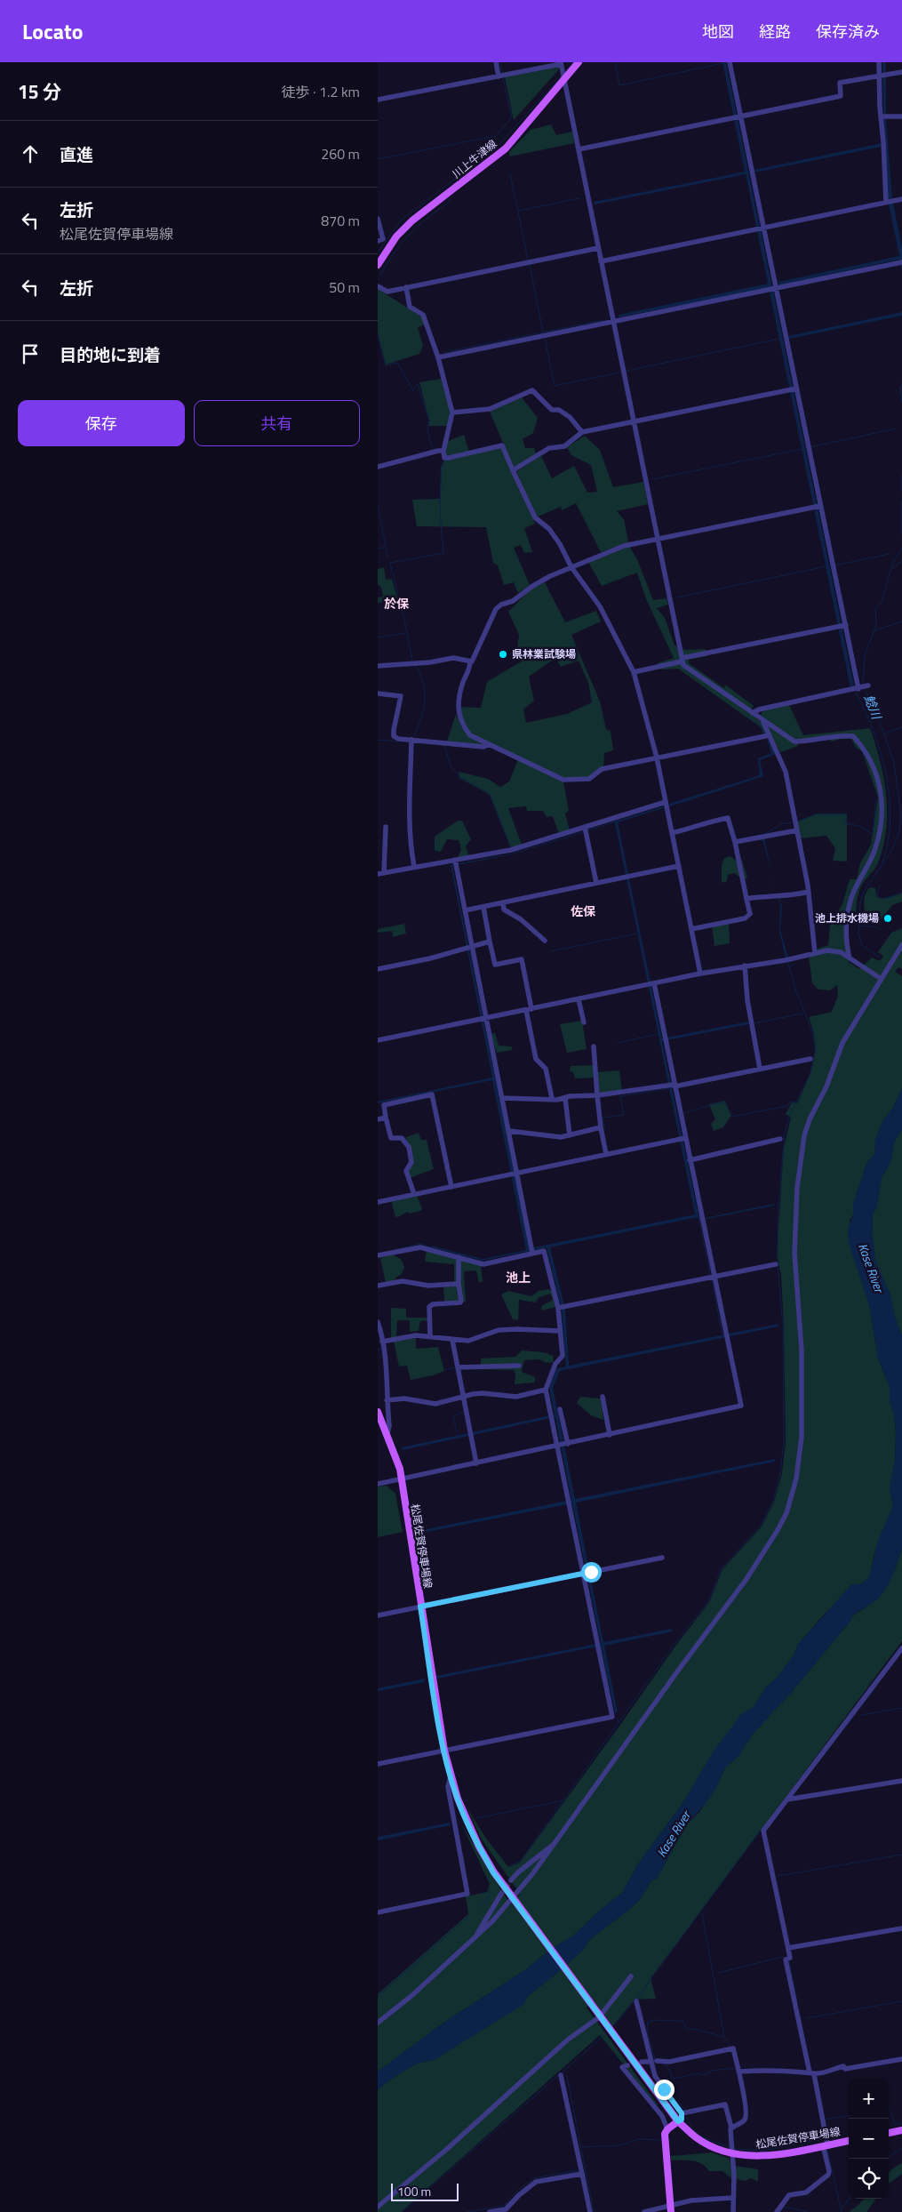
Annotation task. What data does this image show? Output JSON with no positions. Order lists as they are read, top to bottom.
{
  "streets": {
    "main road": ["川上牛津線", "松尾佐賀停車場線"]
  },
  "districts": ["於保", "佐保", "池上"],
  "water": ["鯰川", "Kase River"],
  "places": ["県林業試験場", "池上排水機場"],
  "scale_bar": "100 m",
  "page": {
    "header": "Locato",
    "nav": ["地図", "経路", "保存済み"],
    "heading": ["15 分", "徒歩 · 1.2 km"],
    "list": [
      ["直進", "260 m"],
      ["左折", "松尾佐賀停車場線", "870 m"],
      ["左折", "50 m"],
      "目的地に到着"
    ],
    "buttons": ["保存", "共有"],
    "map_buttons": ["+", "−"],
    "scale": "100 m"
  }
}
